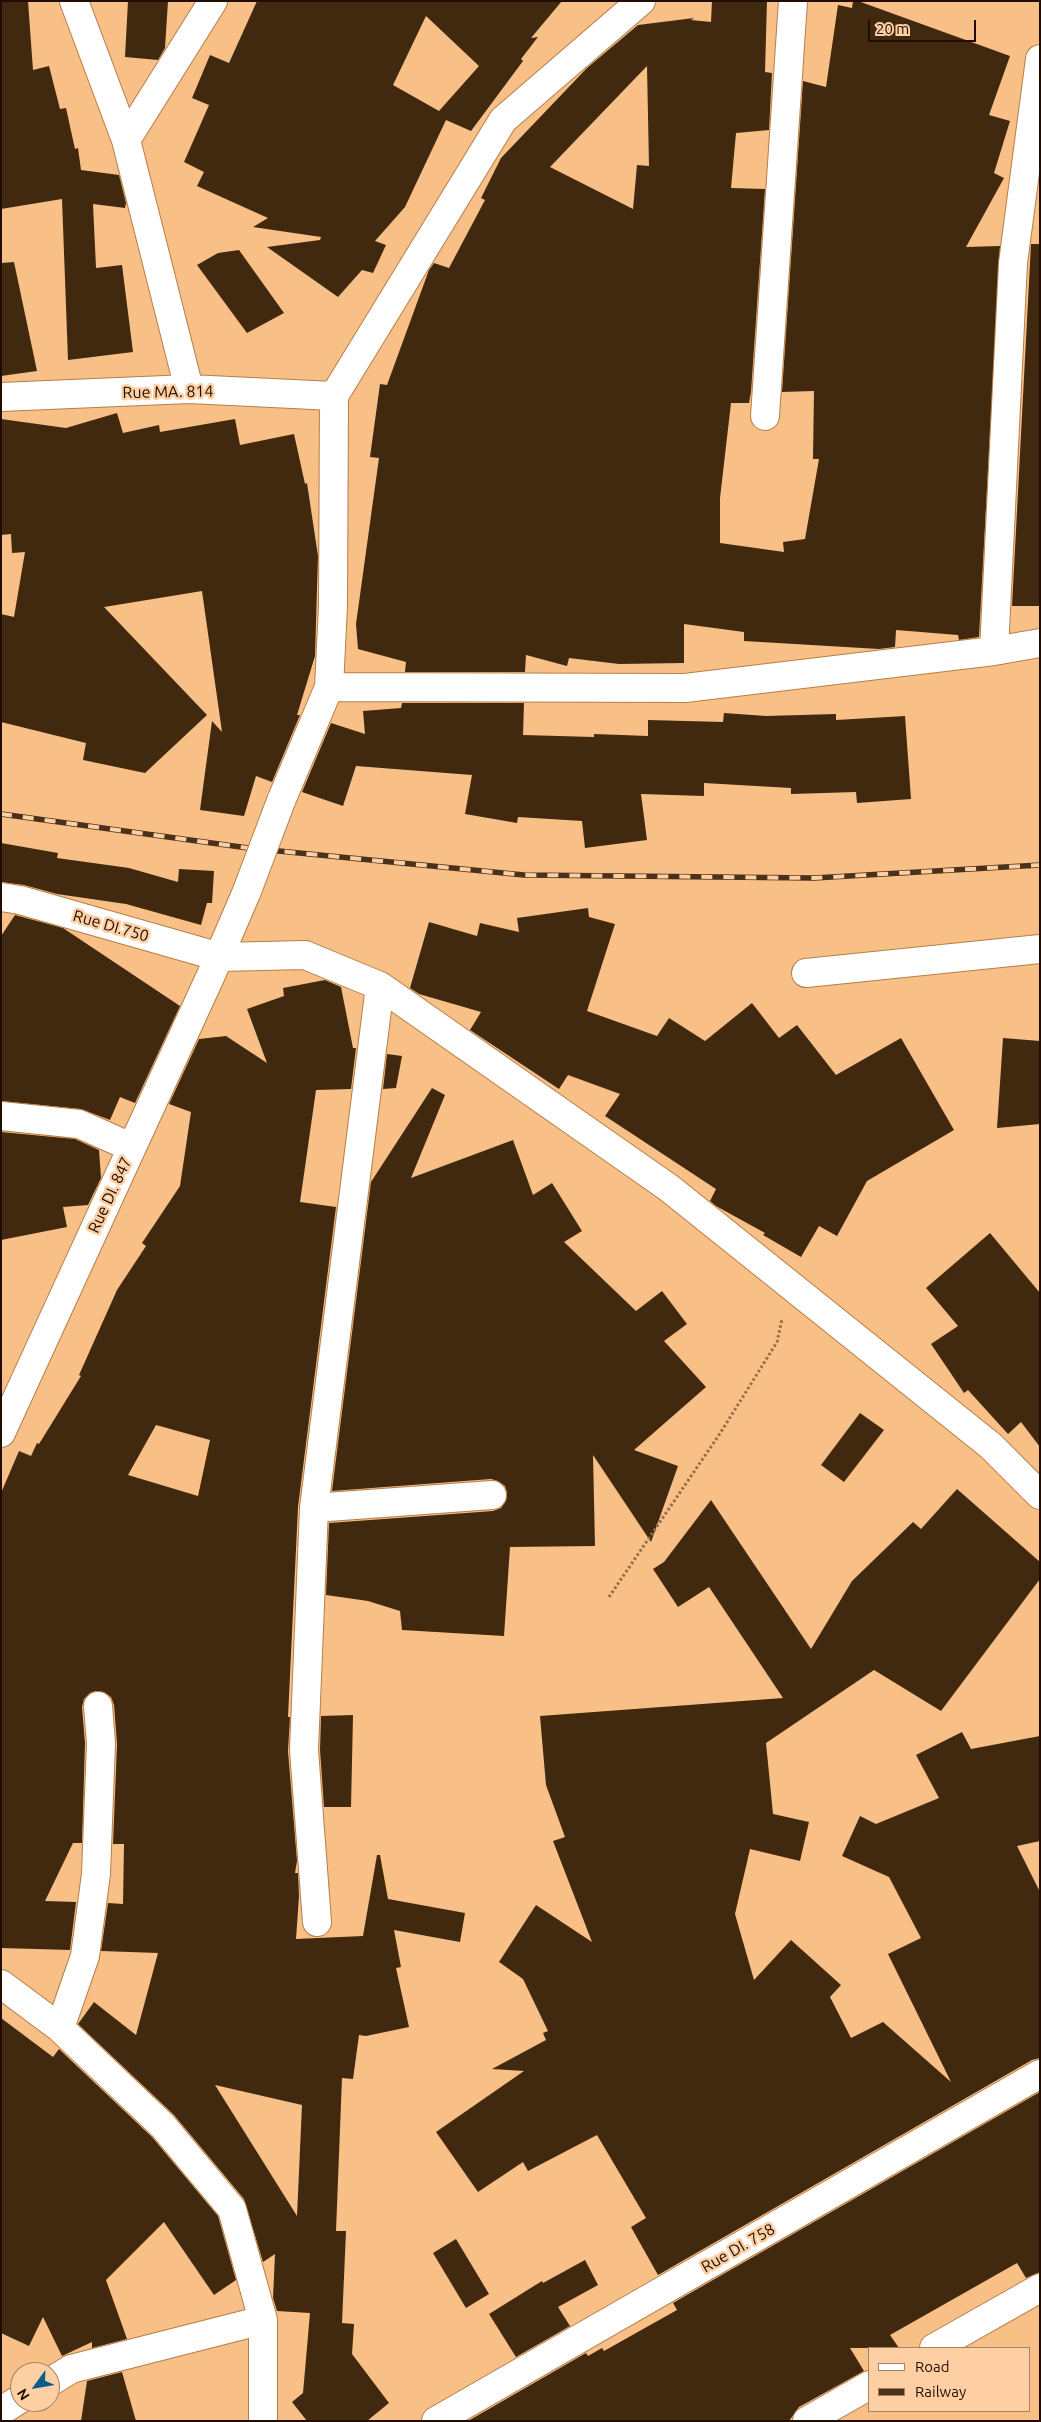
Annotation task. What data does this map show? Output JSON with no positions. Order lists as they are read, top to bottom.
{
  "streets": {
    "street": [
      "Rue MA. 814",
      "Rue DI.750",
      "Rue DI. 847",
      "Rue DI. 758"
    ]
  },
  "crossings": [
    ["Rue DI.750", "Rue DI. 847"]
  ],
  "legend": ["Road", "Railway"],
  "scale_bar": "20 m",
  "north": "bottom left"
}
